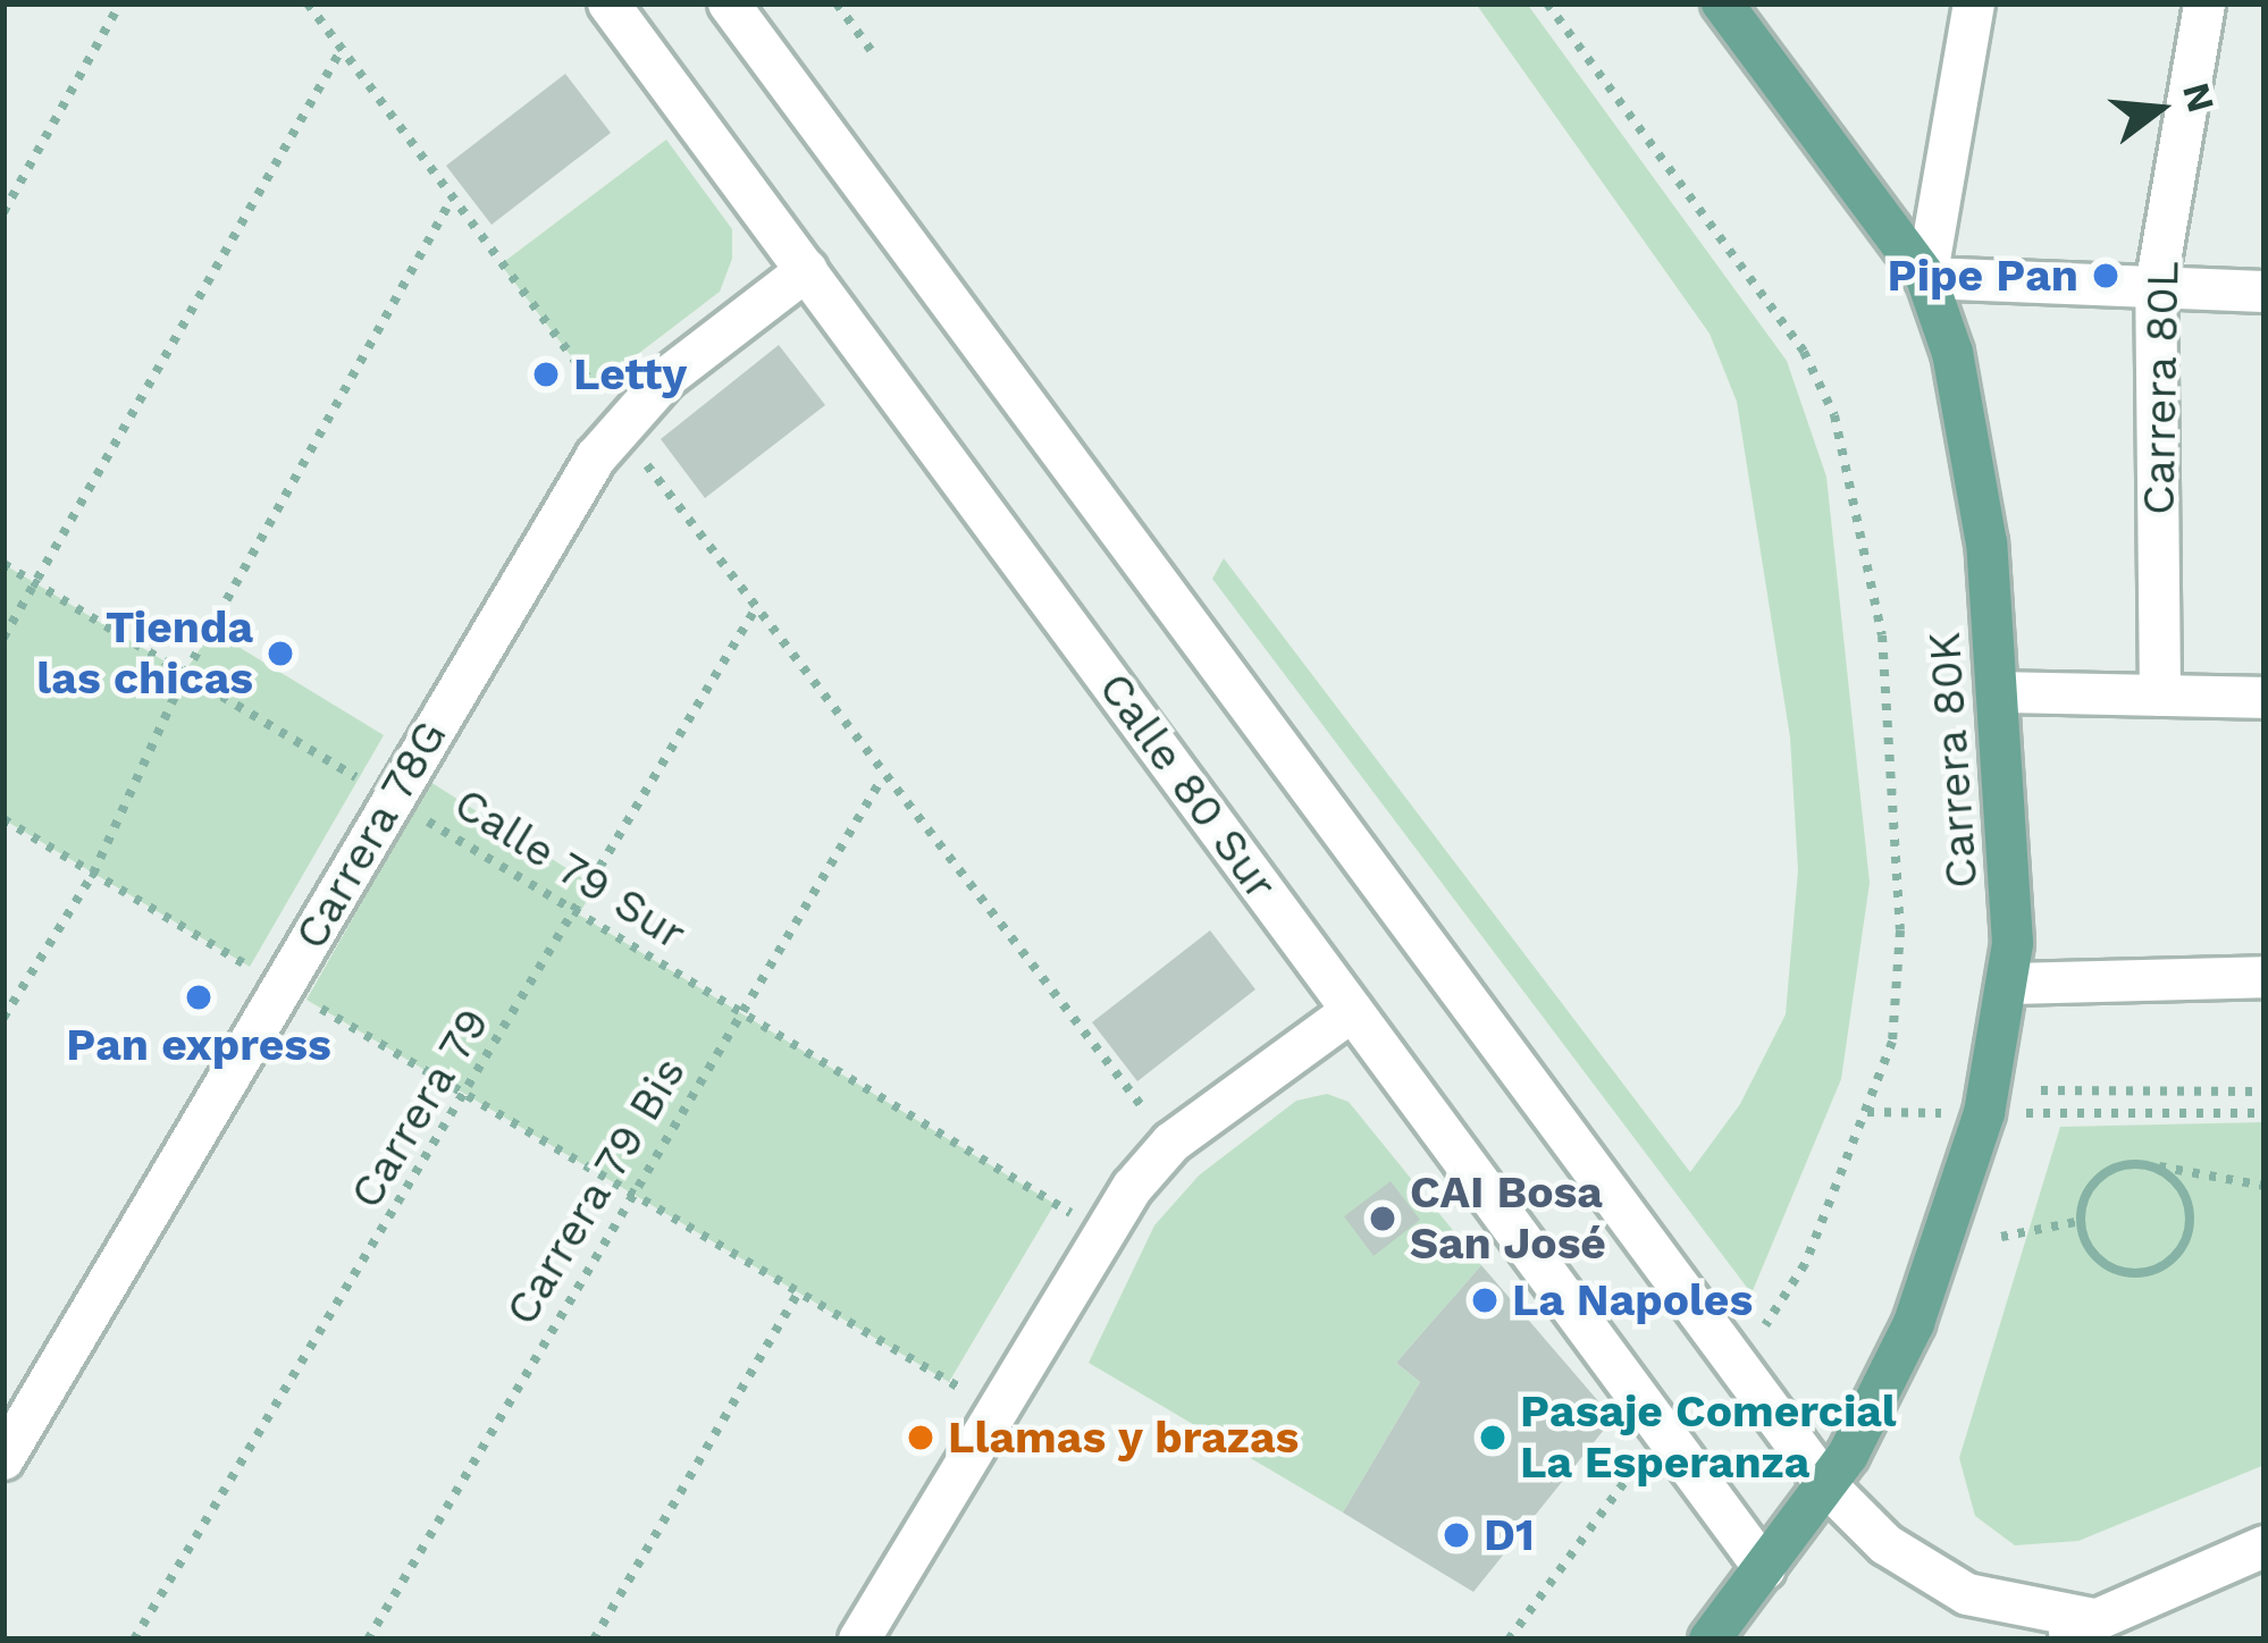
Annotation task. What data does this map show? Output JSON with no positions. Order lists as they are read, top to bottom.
{
  "streets": {
    "main road": ["Carrera 80K"],
    "street": ["Carrera 80L", "Calle 80 Sur", "Carrera 78G"],
    "path": ["Calle 79 Sur", "Carrera 79", "Carrera 79 Bis"]
  },
  "crossings": [
    ["Carrera 80K", "Calle 80 Sur"],
    ["Calle 80 Sur", "Carrera 78G"],
    ["Carrera 78G", "Calle 79 Sur"],
    ["Calle 79 Sur", "Carrera 79"],
    ["Calle 79 Sur", "Carrera 79 Bis"]
  ],
  "places": [
    "Pipe Pan",
    "Letty",
    "Tienda las chicas",
    "Pan express",
    "CAI Bosa San José",
    "La Napoles",
    "Llamas y brazas",
    "Pasaje Comercial La Esperanza",
    "D1"
  ],
  "north": "right"
}
